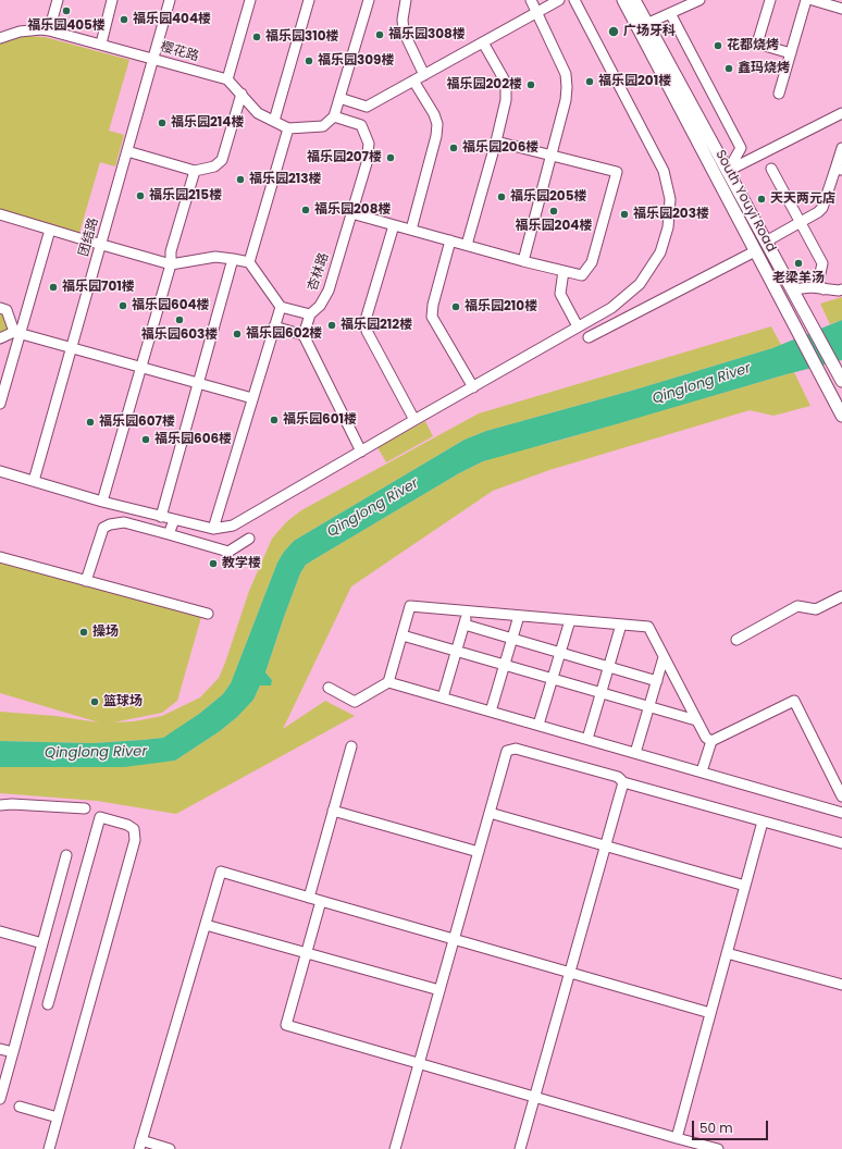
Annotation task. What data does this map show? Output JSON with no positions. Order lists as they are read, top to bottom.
{
  "streets": {
    "main road": ["South Youyi Road"],
    "street": ["樱花路", "团结路", "杏林路"]
  },
  "crossings": [
    ["樱花路", "团结路"]
  ],
  "water": ["Qinglong River"],
  "places": [
    "福乐园405楼",
    "福乐园404楼",
    "广场牙科",
    "福乐园308楼",
    "福乐园310楼",
    "花都烧烤",
    "福乐园309楼",
    "鑫玛烧烤",
    "福乐园201楼",
    "福乐园202楼",
    "福乐园214楼",
    "福乐园206楼",
    "福乐园207楼",
    "福乐园213楼",
    "福乐园215楼",
    "福乐园205楼",
    "天天两元店",
    "福乐园208楼",
    "福乐园204楼",
    "福乐园203楼",
    "老梁羊汤",
    "福乐园701楼",
    "福乐园604楼",
    "福乐园210楼",
    "福乐园603楼",
    "福乐园212楼",
    "福乐园602楼",
    "福乐园601楼",
    "福乐园607楼",
    "福乐园606楼",
    "教学楼",
    "操场",
    "篮球场"
  ],
  "scale_bar": "50 m"
}
